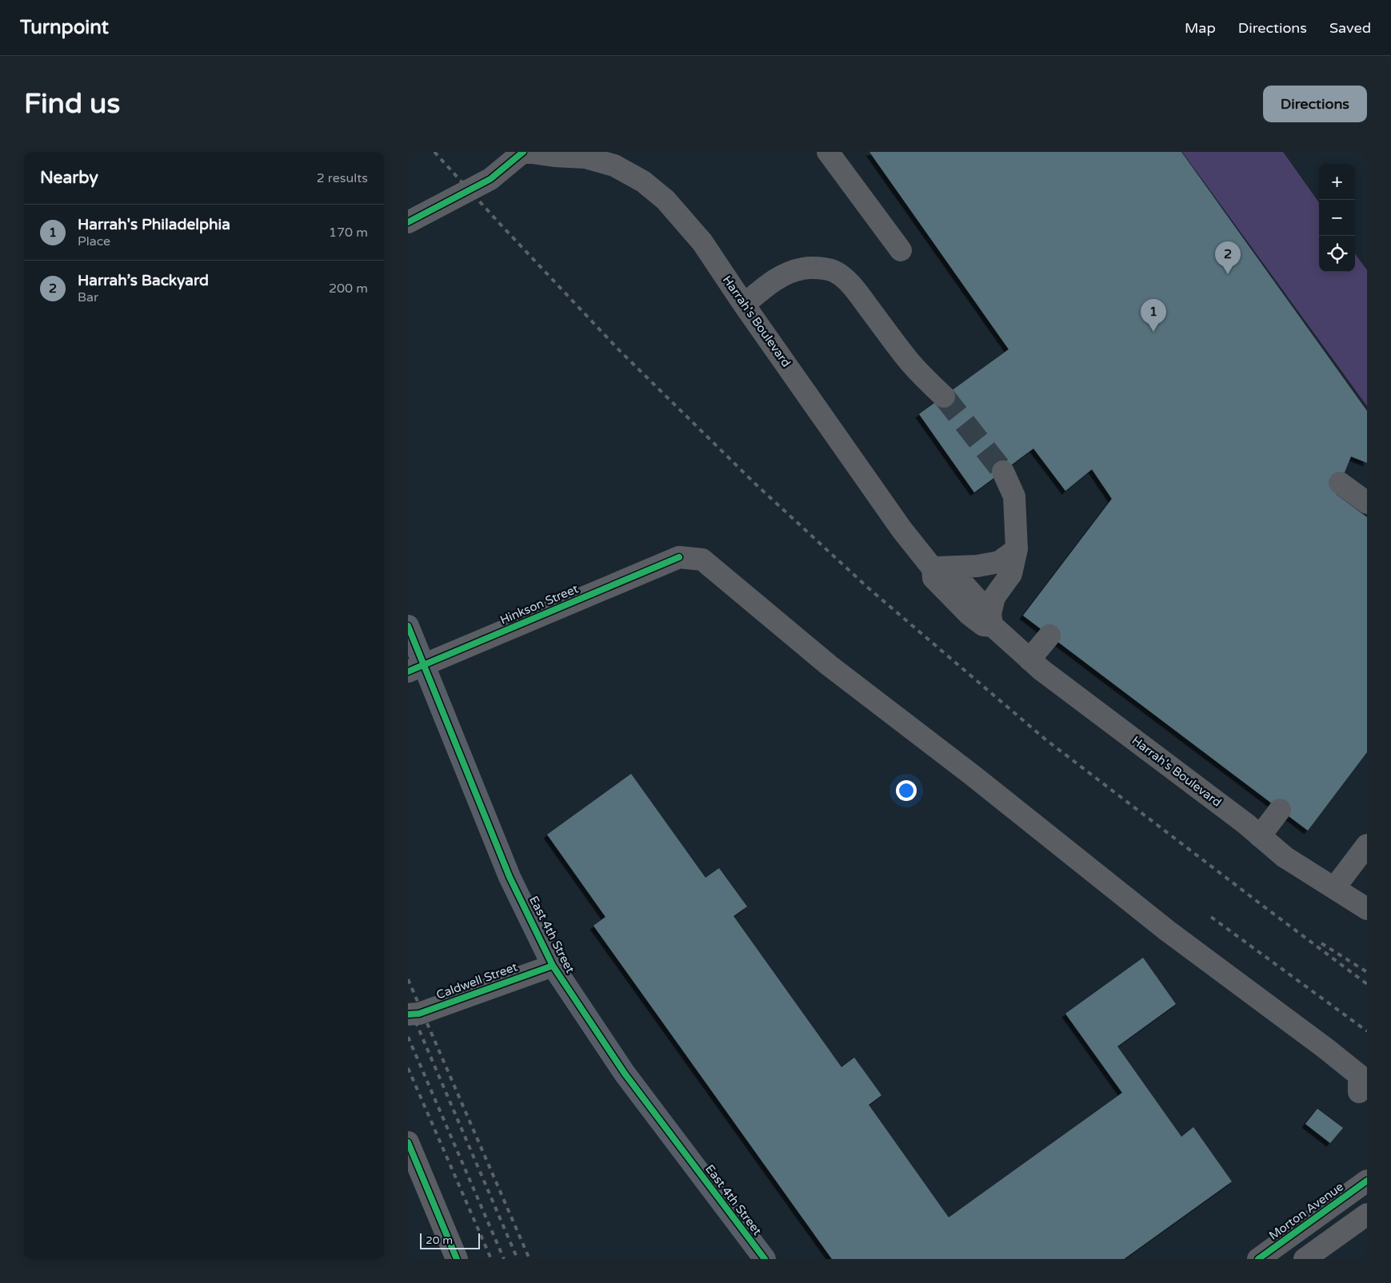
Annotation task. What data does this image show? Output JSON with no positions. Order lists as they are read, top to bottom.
{
  "streets": {
    "main road": ["East 4th Street"],
    "street": [
      "Harrah's Boulevard",
      "Hinkson Street",
      "Caldwell Street",
      "Morton Avenue"
    ]
  },
  "crossings": [
    ["Hinkson Street", "East 4th Street"],
    ["East 4th Street", "Caldwell Street"]
  ],
  "scale_bar": "20 m",
  "page": {
    "header": "Turnpoint",
    "nav": ["Map", "Directions", "Saved"],
    "buttons": "Directions",
    "title": "Find us",
    "heading": ["Nearby", "2 results"],
    "map_buttons": ["+", "−"],
    "list": [
      {
        "mark": "1",
        "name": "Harrah's Philadelphia",
        "note": "Place",
        "value": "170 m"
      },
      {
        "mark": "2",
        "name": "Harrah’s Backyard",
        "note": "Bar",
        "value": "200 m"
      }
    ],
    "pins": ["2", "1"],
    "scale": "20 m"
  }
}
